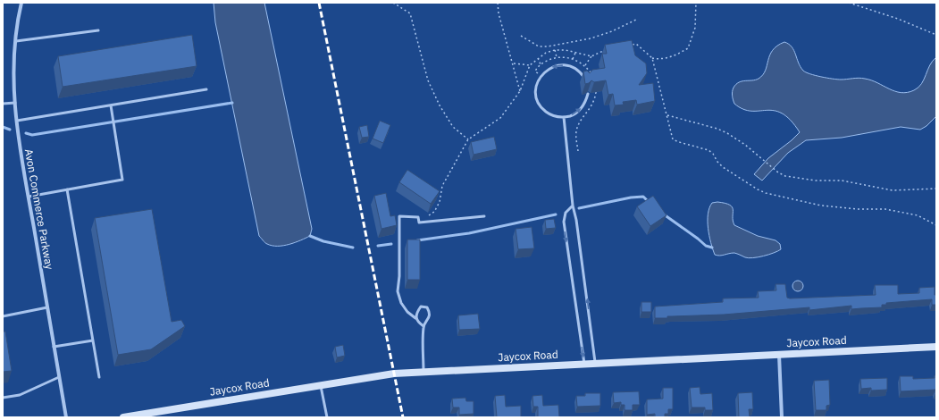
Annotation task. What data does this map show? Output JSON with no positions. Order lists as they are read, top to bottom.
{
  "streets": {
    "street": ["Avon Commerce Parkway", "Jaycox Road"]
  }
}
